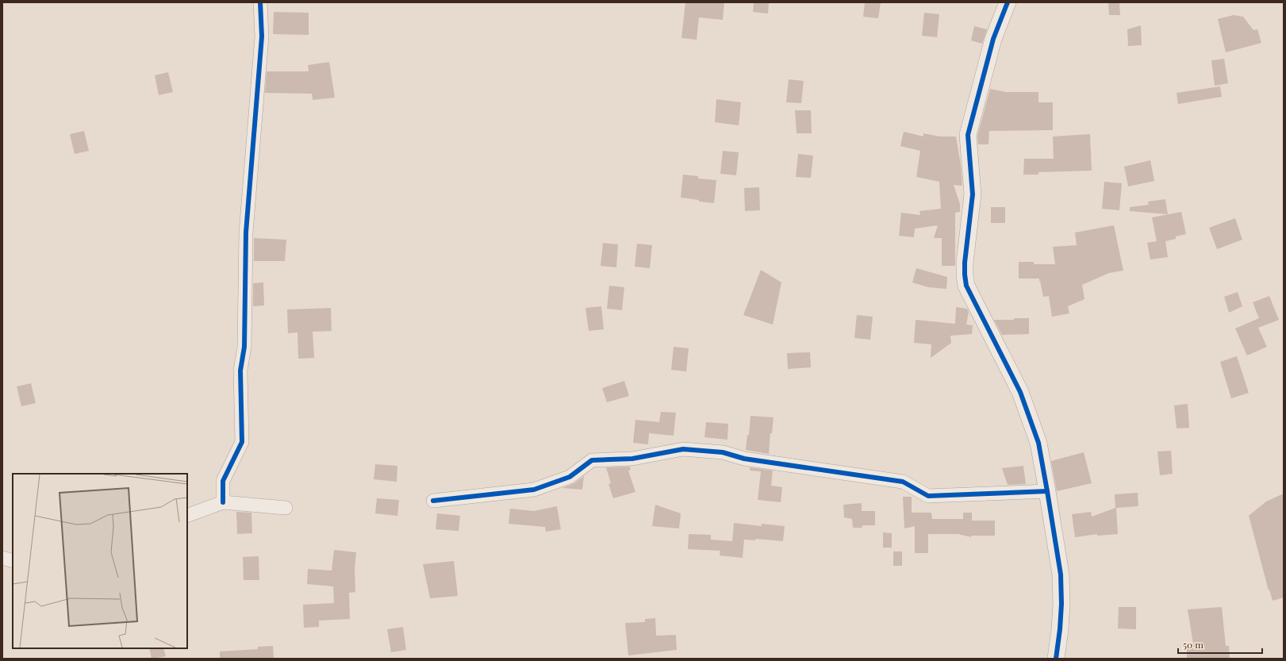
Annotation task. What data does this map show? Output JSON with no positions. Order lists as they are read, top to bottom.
{
  "scale_bar": "50 m"
}
